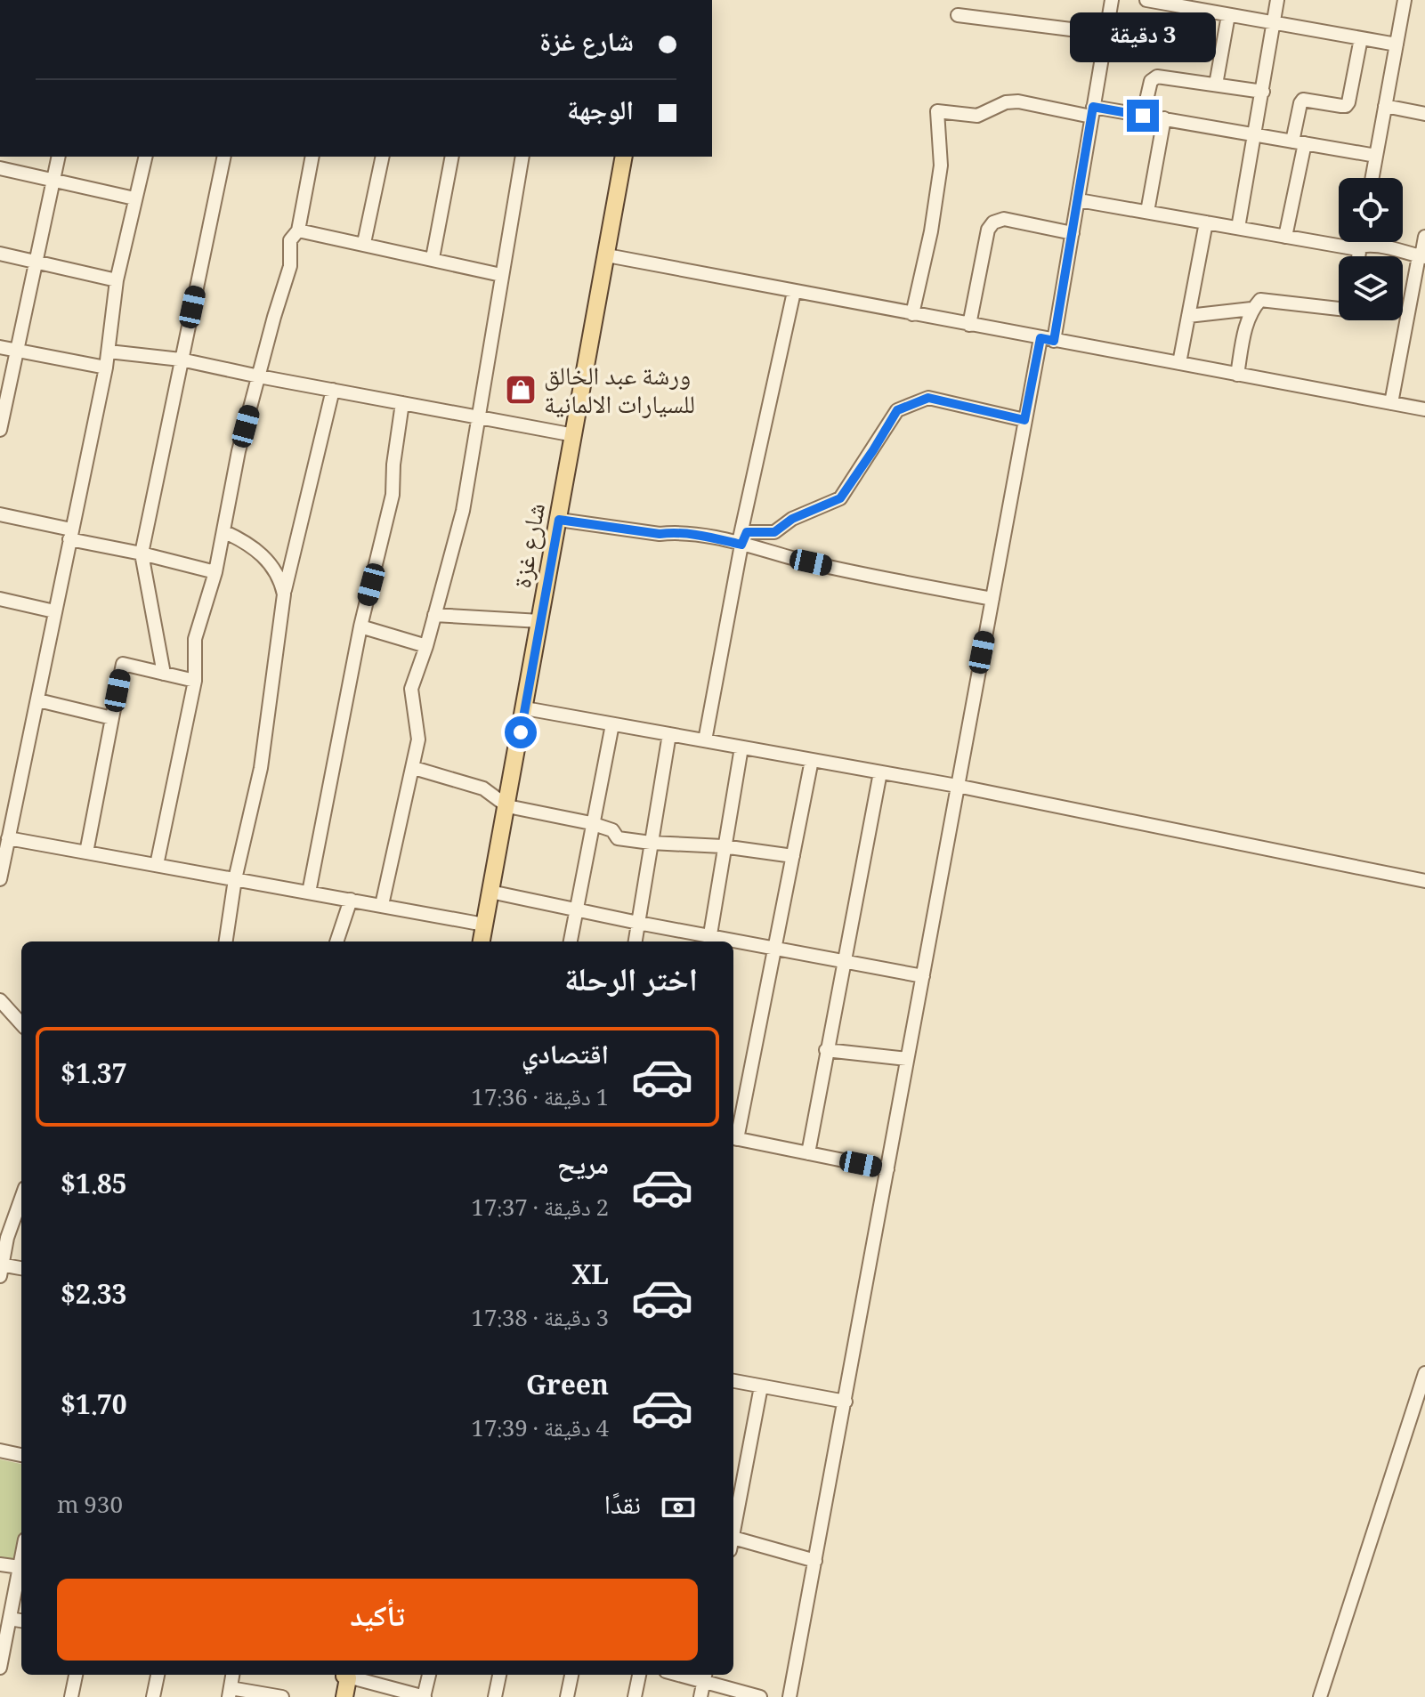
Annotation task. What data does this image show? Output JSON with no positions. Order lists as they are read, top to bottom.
{
  "streets": {
    "main road": ["شارع غزة"]
  },
  "places": {
    "shop": ["ورشة عبد الخالق للسيارات الالمانية"]
  },
  "page": {
    "banner": ["شارع غزة", "الوجهة"],
    "bubble": "3 دقيقة",
    "heading": "اختر الرحلة",
    "list": [
      {
        "name": "اقتصادي",
        "note": "1 دقيقة · 17:36",
        "value": "$1.37"
      },
      {
        "name": "مريح",
        "note": "2 دقيقة · 17:37",
        "value": "$1.85"
      },
      {
        "name": "XL",
        "note": "3 دقيقة · 17:38",
        "value": "$2.33"
      },
      {
        "name": "Green",
        "note": "4 دقيقة · 17:39",
        "value": "$1.70"
      }
    ],
    "pay": ["نقدًا", "930 m"],
    "buttons": "تأكيد"
  }
}
